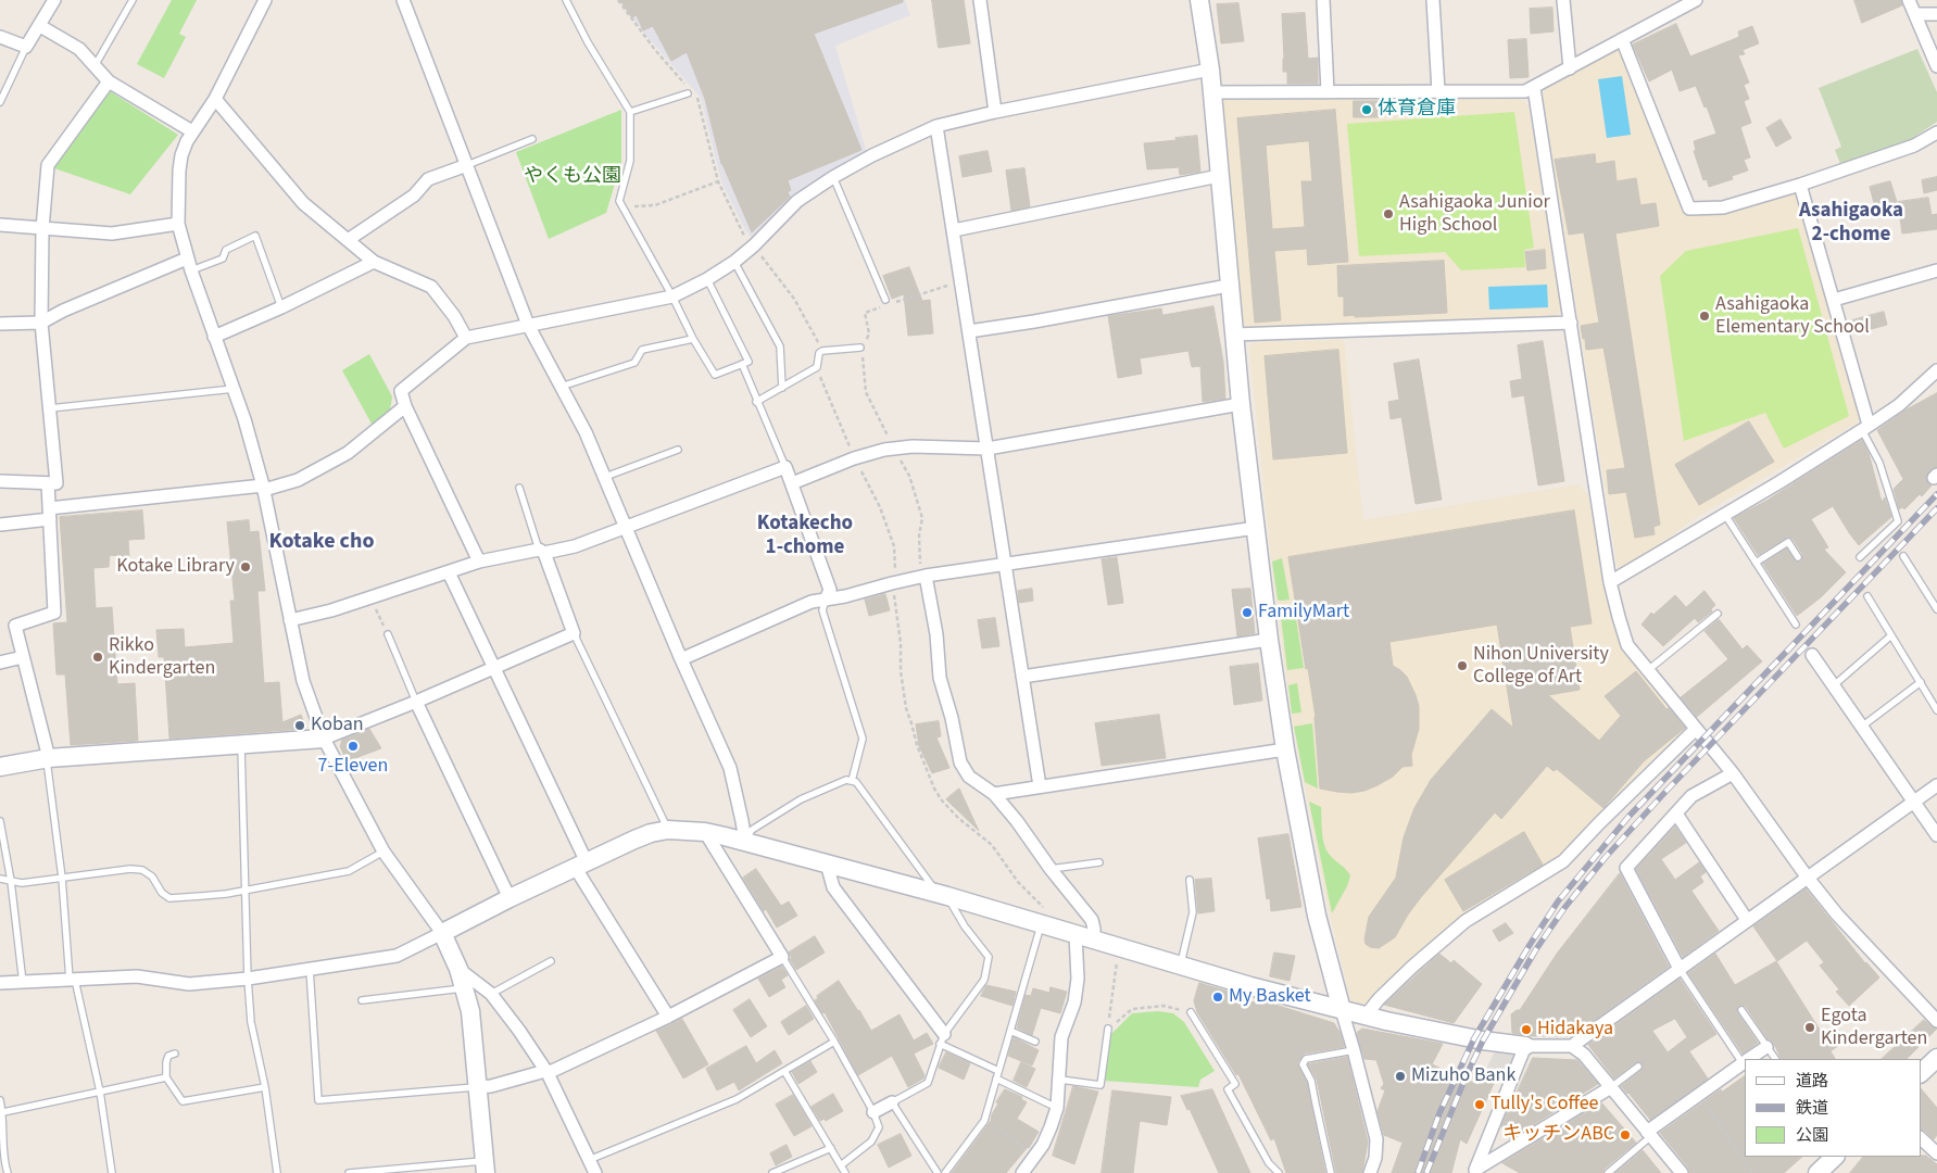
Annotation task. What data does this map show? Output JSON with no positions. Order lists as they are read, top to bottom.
{
  "districts": ["Asahigaoka 2-chome", "Kotakecho 1-chome", "Kotake cho"],
  "parks": ["やくも公園"],
  "places": [
    "体育倉庫",
    "Asahigaoka Junior High School",
    "Asahigaoka Elementary School",
    "Kotake Library",
    "FamilyMart",
    "Rikko Kindergarten",
    "Nihon University College of Art",
    "Koban",
    "7-Eleven",
    "My Basket",
    "Egota Kindergarten",
    "Hidakaya",
    "Mizuho Bank",
    "Tully's Coffee",
    "キッチンABC"
  ],
  "legend": ["道路", "鉄道", "公園"]
}
